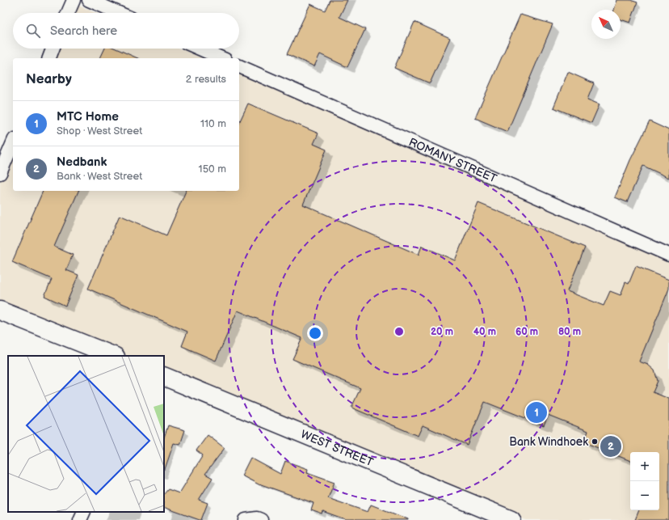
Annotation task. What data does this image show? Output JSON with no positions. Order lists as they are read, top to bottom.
{
  "streets": {
    "street": ["ROMANY STREET", "WEST STREET"]
  },
  "places": ["Bank Windhoek"],
  "north": "top left",
  "page": {
    "search": "Search here",
    "heading": ["Nearby", "2 results"],
    "list": [
      {
        "mark": "1",
        "name": "MTC Home",
        "note": "Shop · West Street",
        "value": "110 m"
      },
      {
        "mark": "2",
        "name": "Nedbank",
        "note": "Bank · West Street",
        "value": "150 m"
      }
    ],
    "pins": ["1", "2"],
    "map_buttons": ["+", "−"]
  },
  "rings": [
    "20 m",
    "40 m",
    "60 m",
    "80 m"
  ]
}
